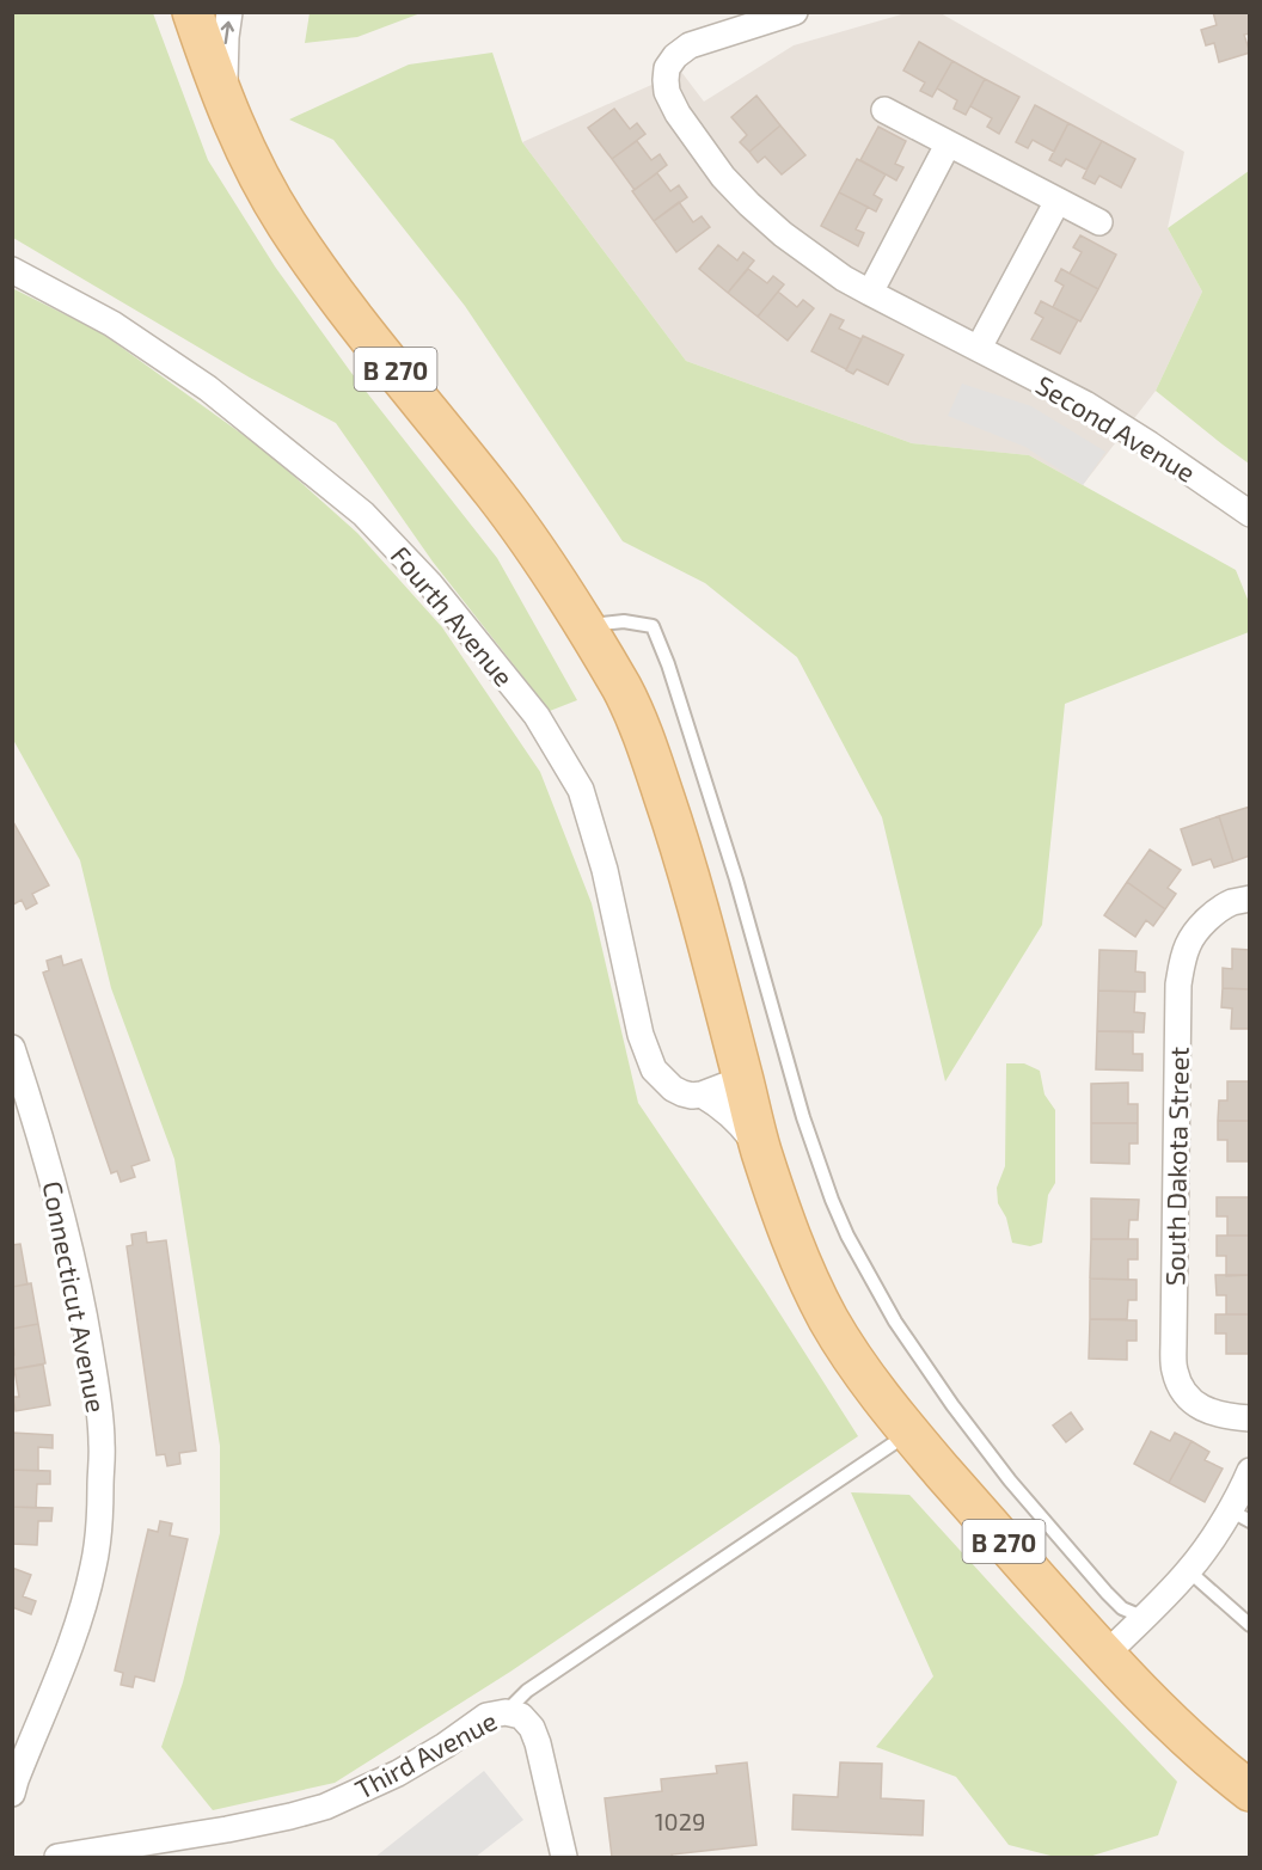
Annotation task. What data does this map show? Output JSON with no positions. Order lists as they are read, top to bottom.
{
  "streets": {
    "main road": ["B 270"],
    "street": [
      "Second Avenue",
      "Fourth Avenue",
      "South Dakota Street",
      "Connecticut Avenue",
      "Third Avenue"
    ]
  },
  "crossings": [
    ["B 270", "Fourth Avenue"]
  ],
  "house_numbers": ["1029"]
}
